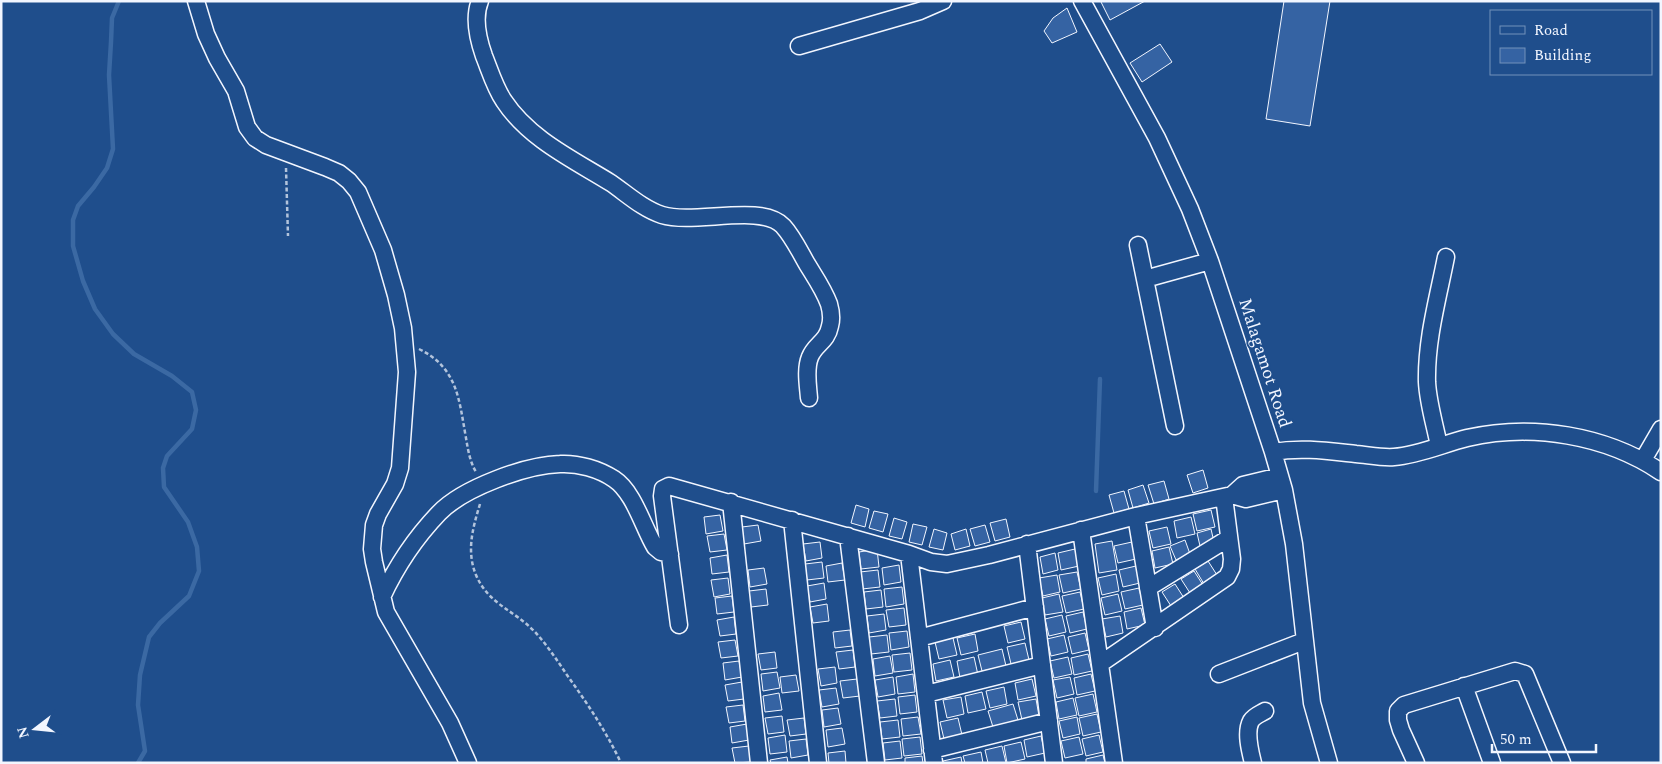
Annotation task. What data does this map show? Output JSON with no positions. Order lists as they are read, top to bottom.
{
  "streets": {
    "street": ["Malagamot Road"]
  },
  "legend": ["Road", "Building"],
  "scale_bar": "50 m",
  "north": "left"
}
